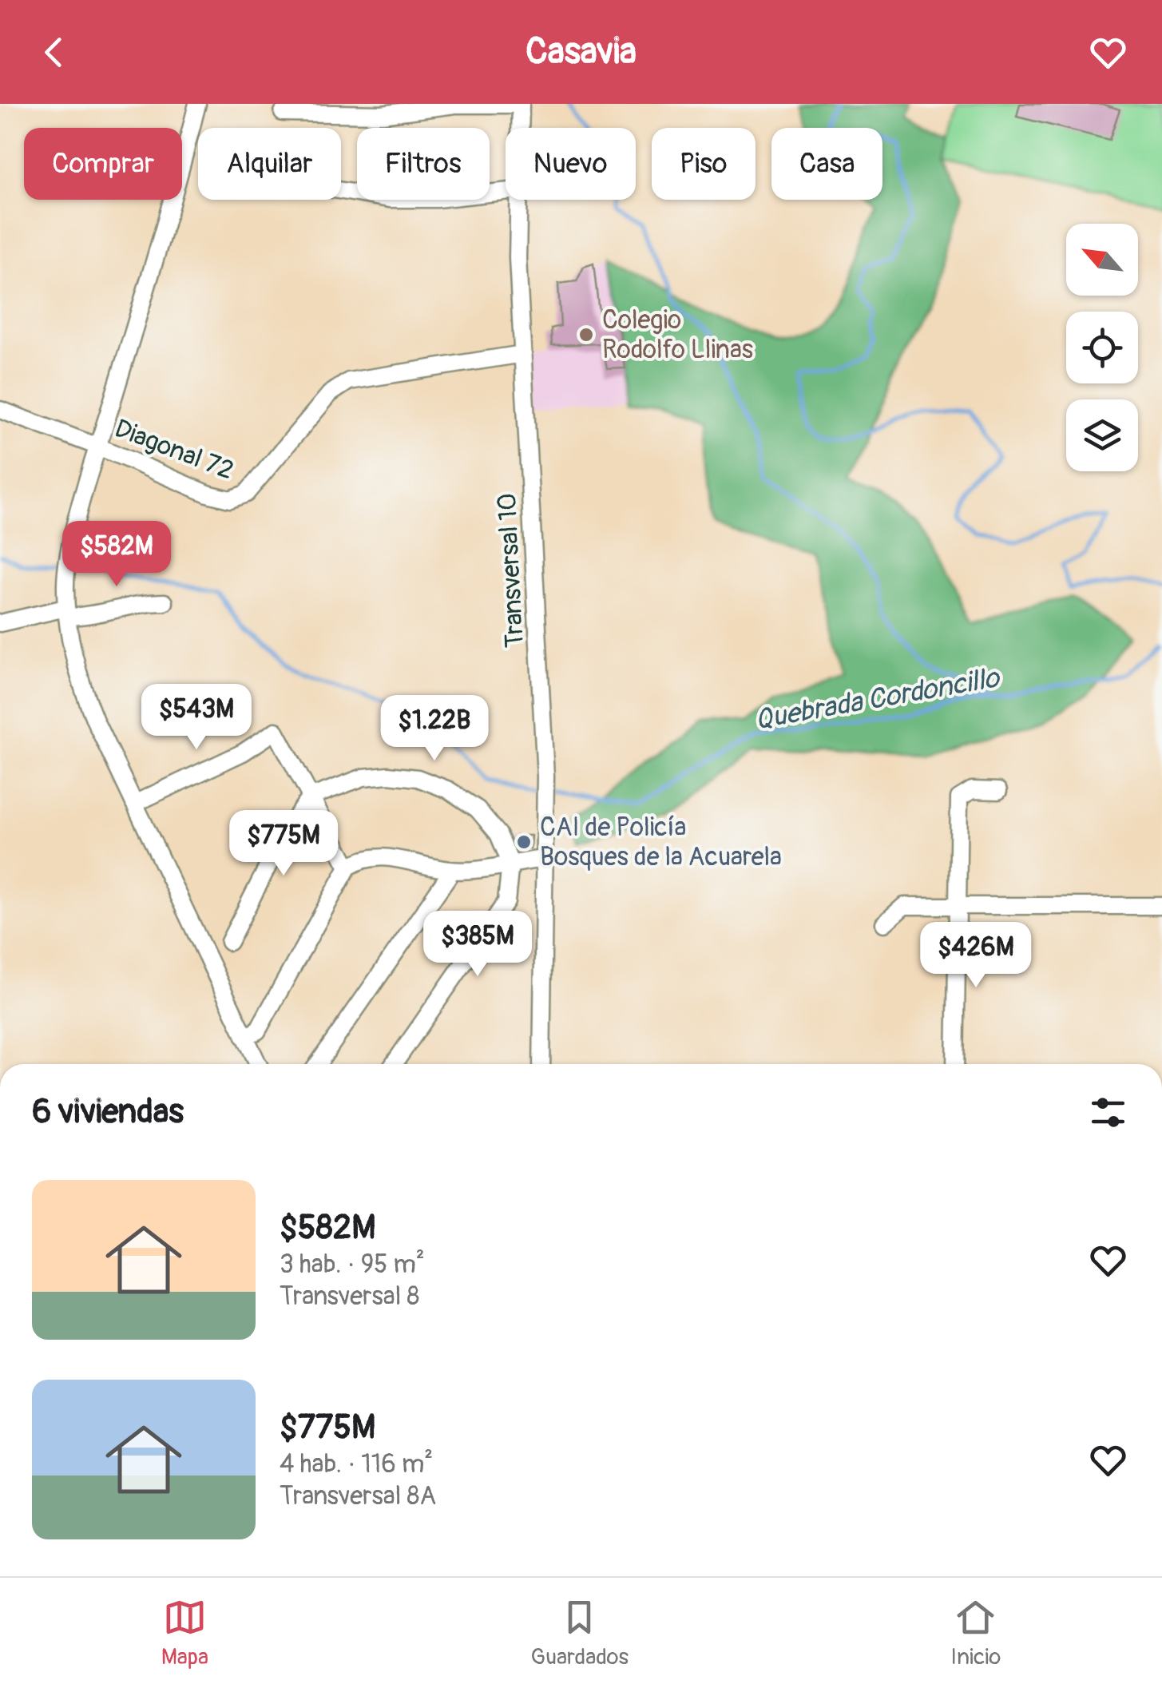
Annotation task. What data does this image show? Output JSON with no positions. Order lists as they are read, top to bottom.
{
  "streets": {
    "street": ["Diagonal 72", "Transversal 10"]
  },
  "crossings": [
    ["Diagonal 72", "Transversal 10"]
  ],
  "water": ["Quebrada Cordoncillo"],
  "places": ["Colegio Rodolfo Llinas", "CAI de Policía Bosques de la Acuarela"],
  "north": "top left",
  "page": {
    "header": "Casavia",
    "chip": [
      "Comprar",
      "Alquilar",
      "Filtros",
      "Nuevo",
      "Piso",
      "Casa"
    ],
    "price": [
      "$582M",
      "$543M",
      "$1.22B",
      "$775M",
      "$385M",
      "$426M"
    ],
    "heading": "6 viviendas",
    "list": [
      {
        "name": "$582M",
        "note": "3 hab. · 95 m² · Transversal 8"
      },
      {
        "name": "$775M",
        "note": "4 hab. · 116 m² · Transversal 8A"
      }
    ],
    "tabs": ["Mapa", "Guardados", "Inicio"]
  }
}
